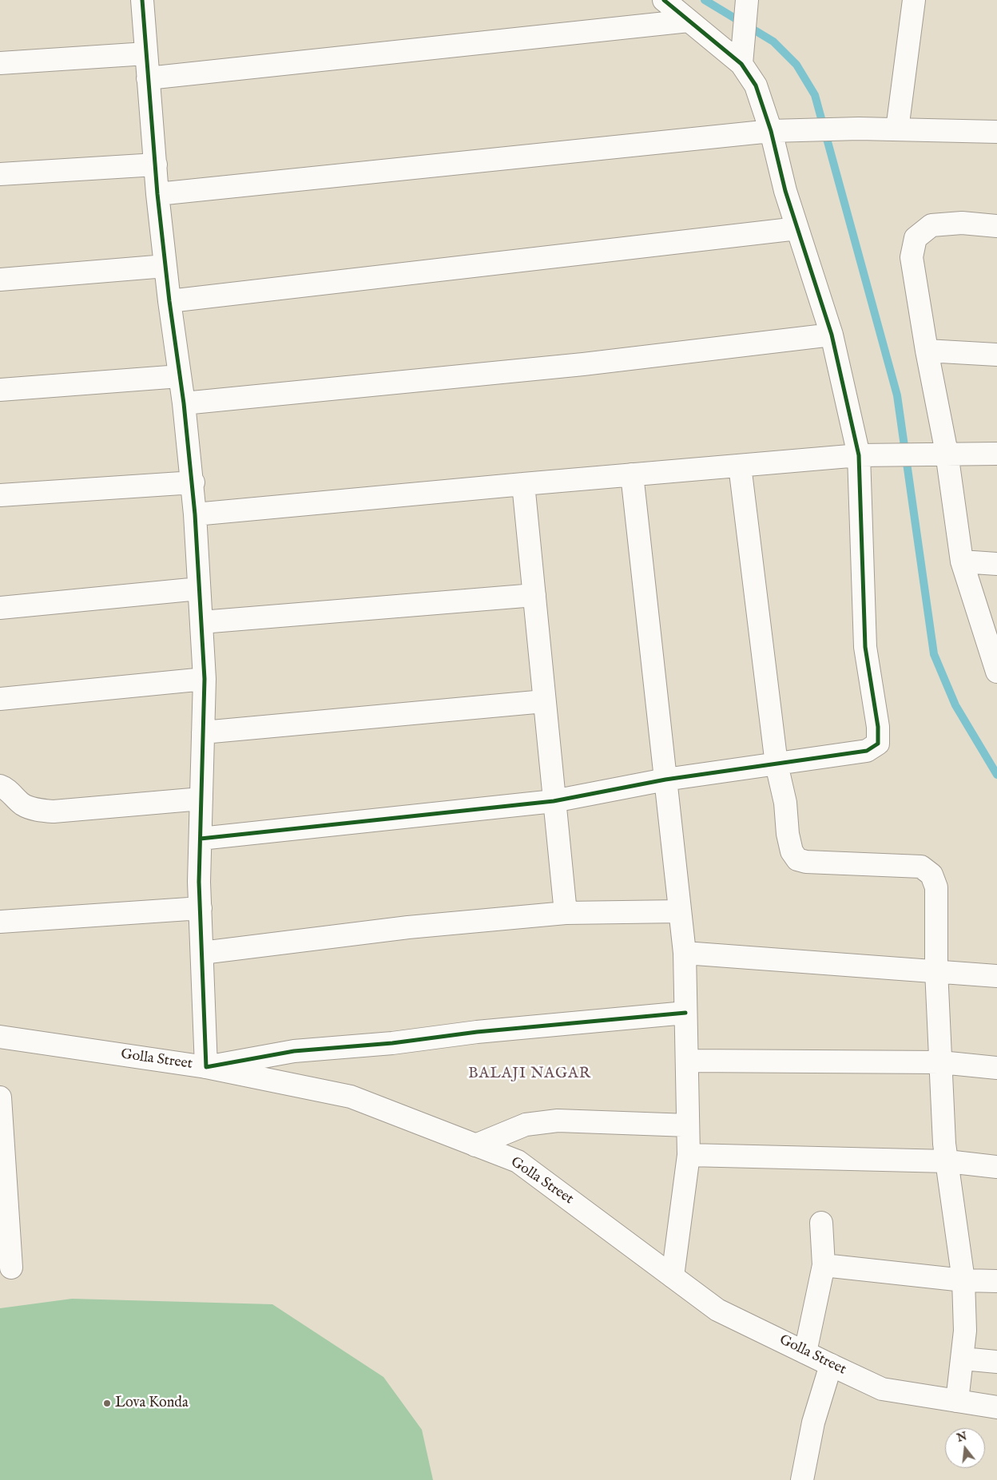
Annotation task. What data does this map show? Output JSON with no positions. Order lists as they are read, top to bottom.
{
  "streets": {
    "street": ["Golla Street"]
  },
  "districts": ["BALAJI NAGAR"],
  "places": ["Lova Konda"],
  "north": "top"
}
